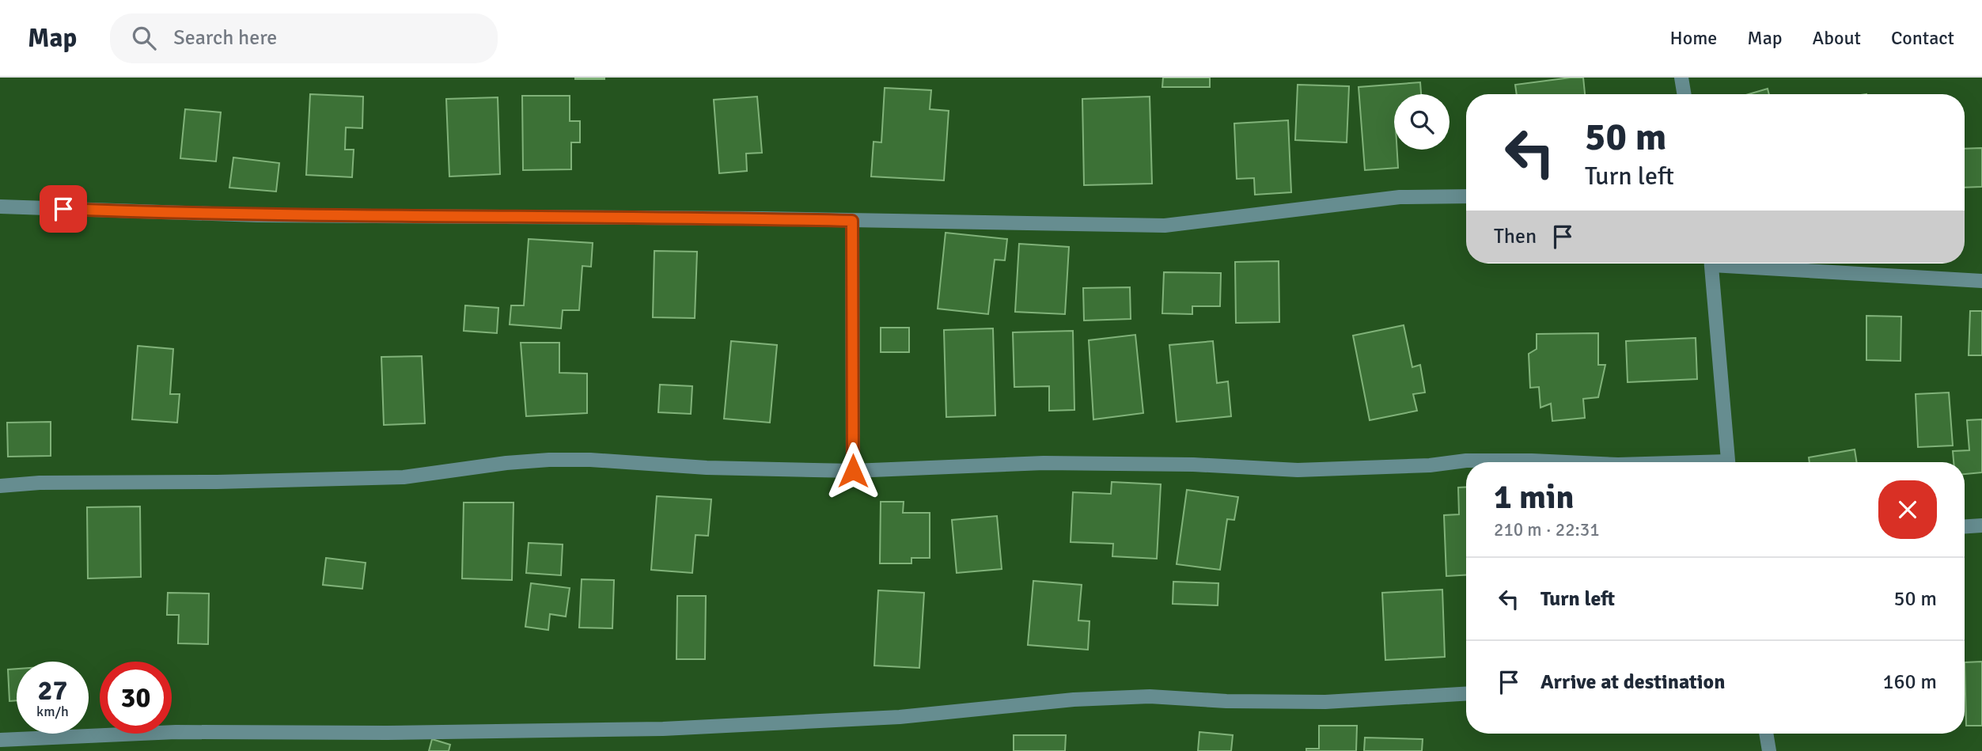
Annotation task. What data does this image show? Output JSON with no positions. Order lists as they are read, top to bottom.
{
  "page": {
    "header": "Map",
    "search": "Search here",
    "nav": [
      "Home",
      "Map",
      "About",
      "Contact"
    ],
    "turn": ["50 m", "Turn left"],
    "then": "Then",
    "heading": ["1 min", "210 m · 22:31"],
    "list": [
      {
        "name": "Turn left",
        "value": "50 m"
      },
      {
        "name": "Arrive at destination",
        "value": "160 m"
      }
    ],
    "speed": "27 km/h",
    "limit": "30"
  }
}
